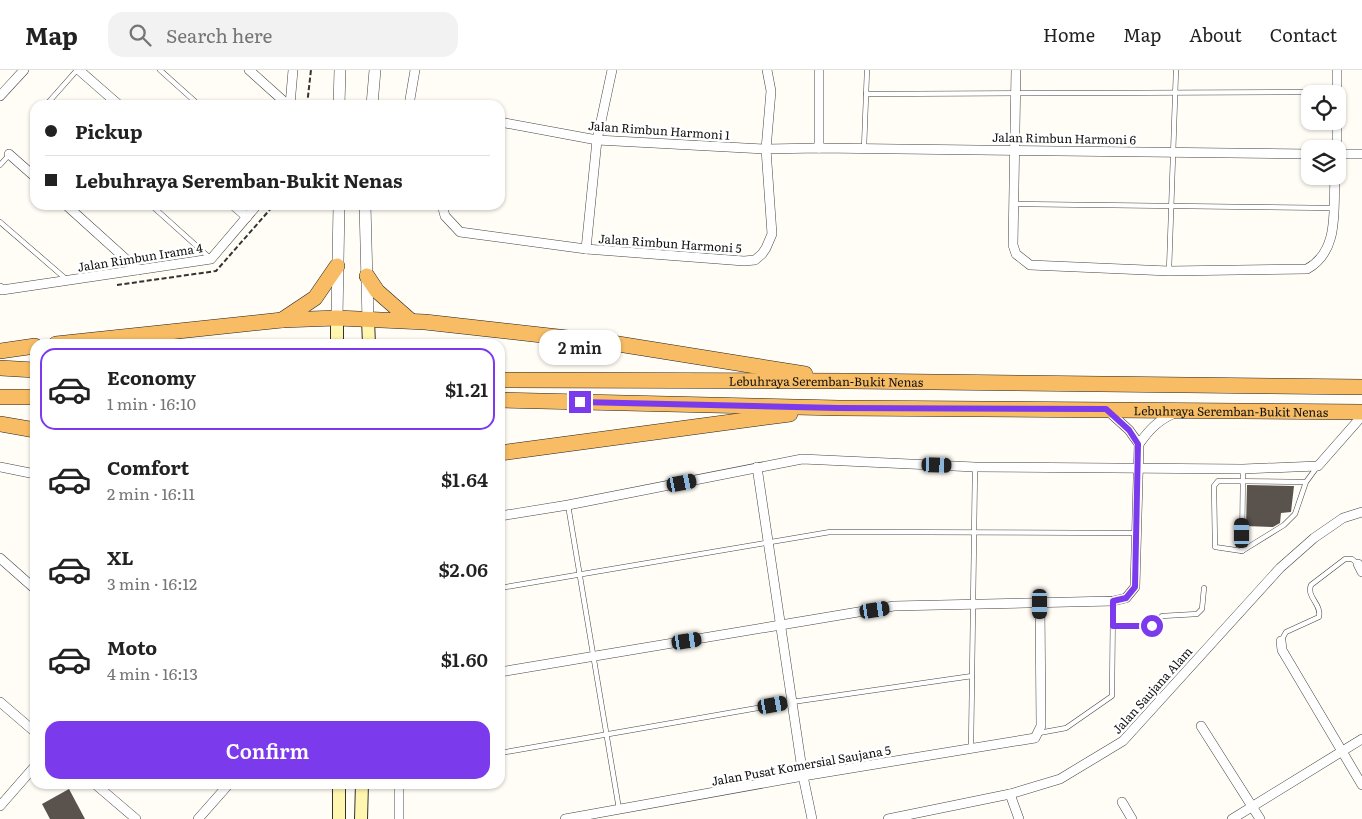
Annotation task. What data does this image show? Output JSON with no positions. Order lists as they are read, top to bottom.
{
  "streets": {
    "highway": ["Lebuhraya Seremban-Bukit Nenas"],
    "street": [
      "Jalan Rimbun Harmoni 1",
      "Jalan Rimbun Harmoni 6",
      "Jalan Rimbun Harmoni 5",
      "Jalan Rimbun Irama 4",
      "Jalan Saujana Alam",
      "Jalan Pusat Komersial Saujana 5"
    ]
  },
  "crossings": [
    ["Jalan Rimbun Harmoni 1", "Jalan Rimbun Harmoni 6"],
    ["Jalan Rimbun Harmoni 1", "Jalan Rimbun Harmoni 5"]
  ],
  "page": {
    "header": "Map",
    "search": "Search here",
    "nav": [
      "Home",
      "Map",
      "About",
      "Contact"
    ],
    "banner": ["Pickup", "Lebuhraya Seremban-Bukit Nenas"],
    "bubble": "2 min",
    "list": [
      {
        "name": "Economy",
        "note": "1 min · 16:10",
        "value": "$1.21"
      },
      {
        "name": "Comfort",
        "note": "2 min · 16:11",
        "value": "$1.64"
      },
      {
        "name": "XL",
        "note": "3 min · 16:12",
        "value": "$2.06"
      },
      {
        "name": "Moto",
        "note": "4 min · 16:13",
        "value": "$1.60"
      }
    ],
    "buttons": "Confirm"
  }
}
